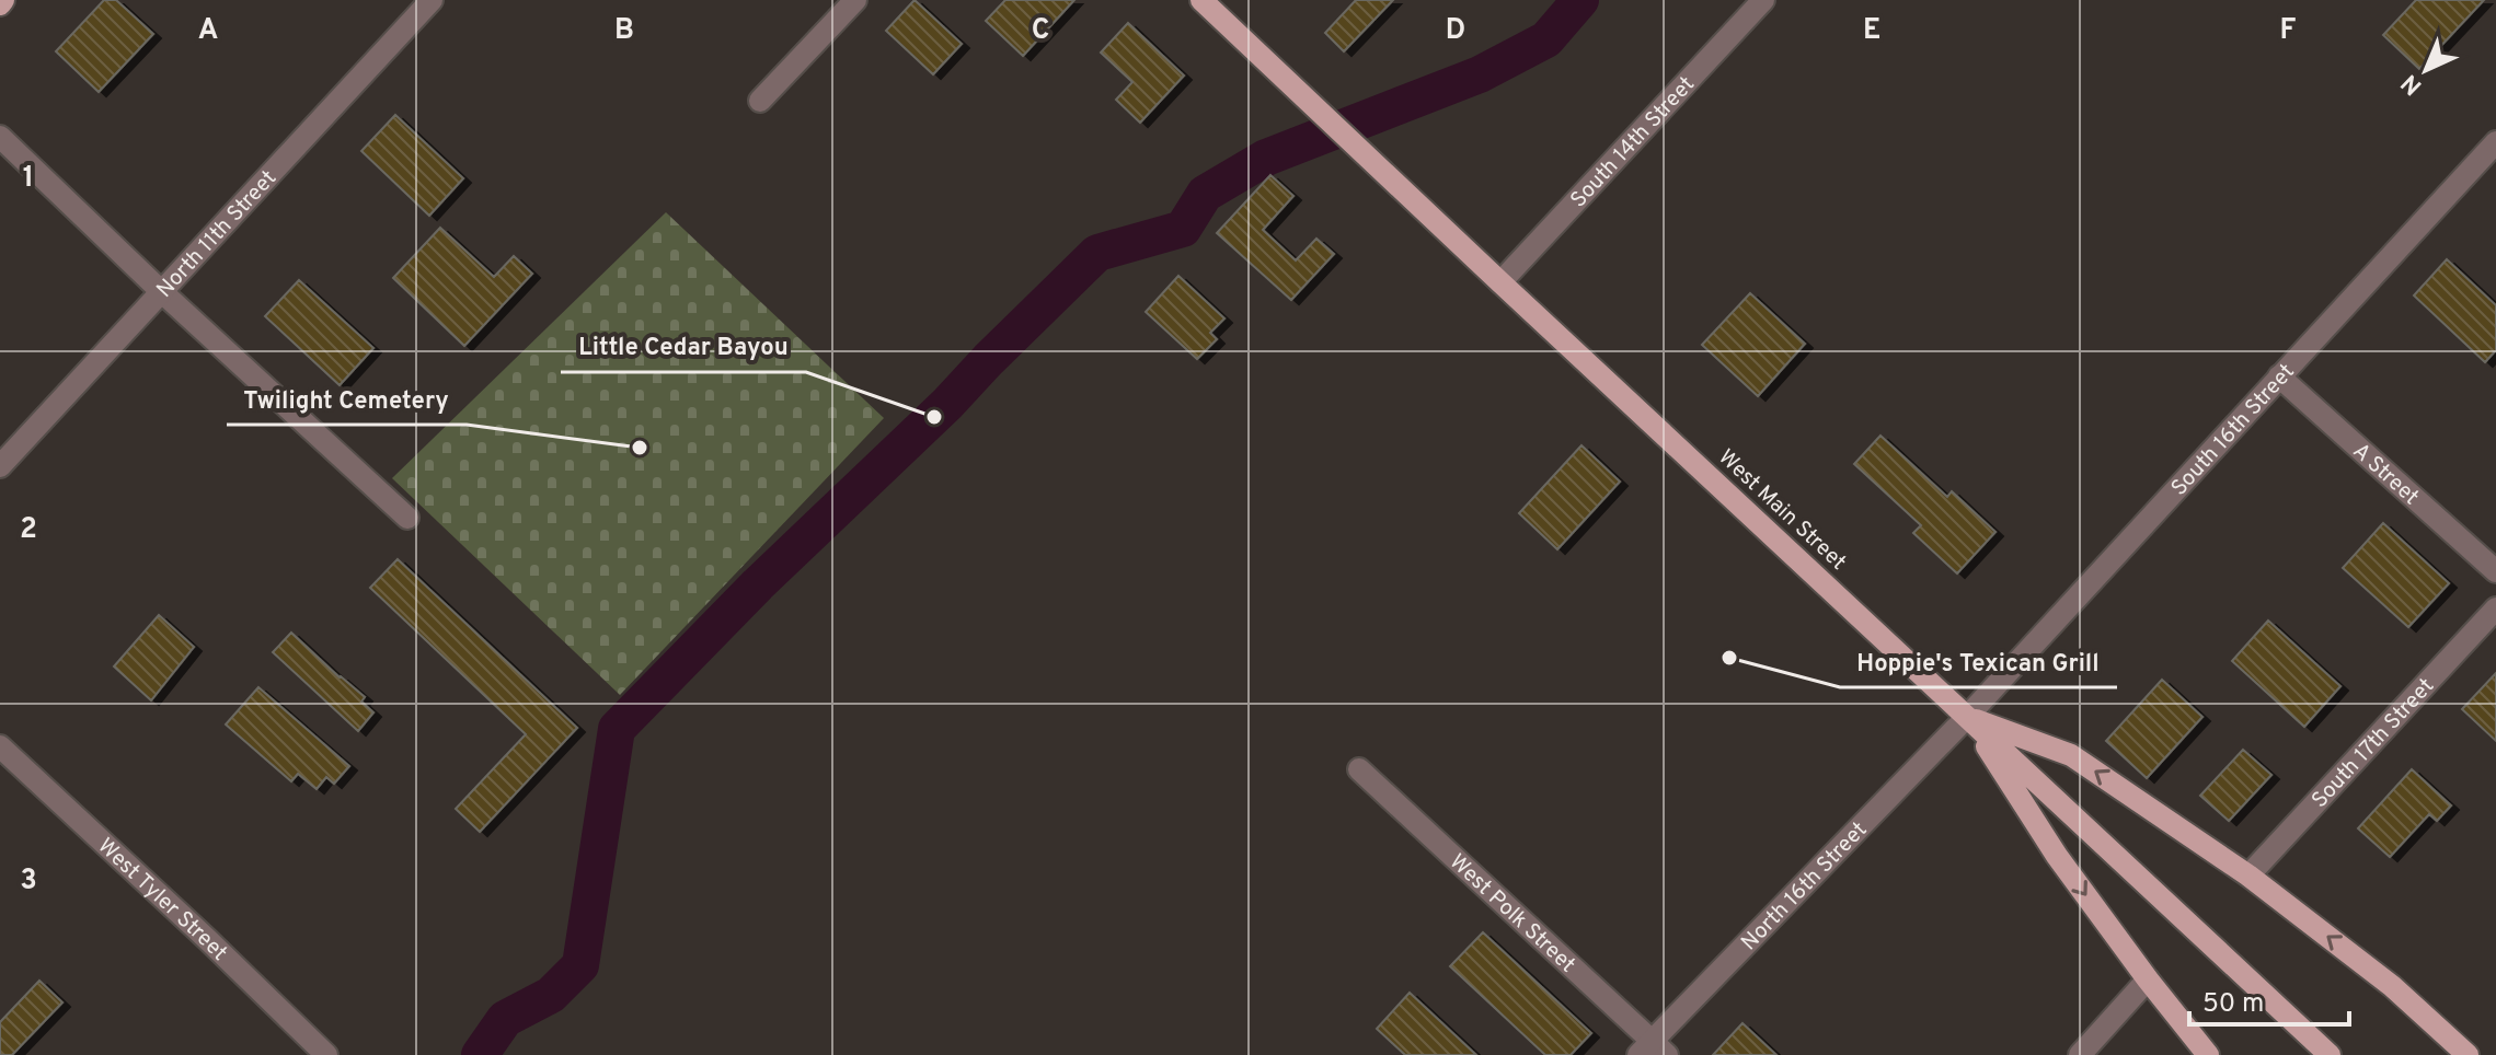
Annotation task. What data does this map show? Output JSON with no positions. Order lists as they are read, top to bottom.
{
  "streets": {
    "main road": ["West Main Street"],
    "street": [
      "South 14th Street",
      "North 11th Street",
      "South 16th Street",
      "A Street",
      "South 17th Street",
      "North 16th Street",
      "West Tyler Street",
      "West Polk Street"
    ]
  },
  "crossings": [
    ["South 14th Street", "West Main Street"],
    ["South 16th Street", "A Street"],
    ["South 16th Street", "West Main Street"],
    ["South 16th Street", "North 16th Street"],
    ["West Main Street", "North 16th Street"],
    ["North 16th Street", "West Polk Street"]
  ],
  "places": ["Little Cedar Bayou", "Twilight Cemetery", "Hoppie's Texican Grill"],
  "scale_bar": "50 m",
  "north": "bottom left",
  "grid": {
    "columns": [
      "A",
      "B",
      "C",
      "D",
      "E",
      "F"
    ],
    "rows": ["1", "2", "3"]
  }
}
